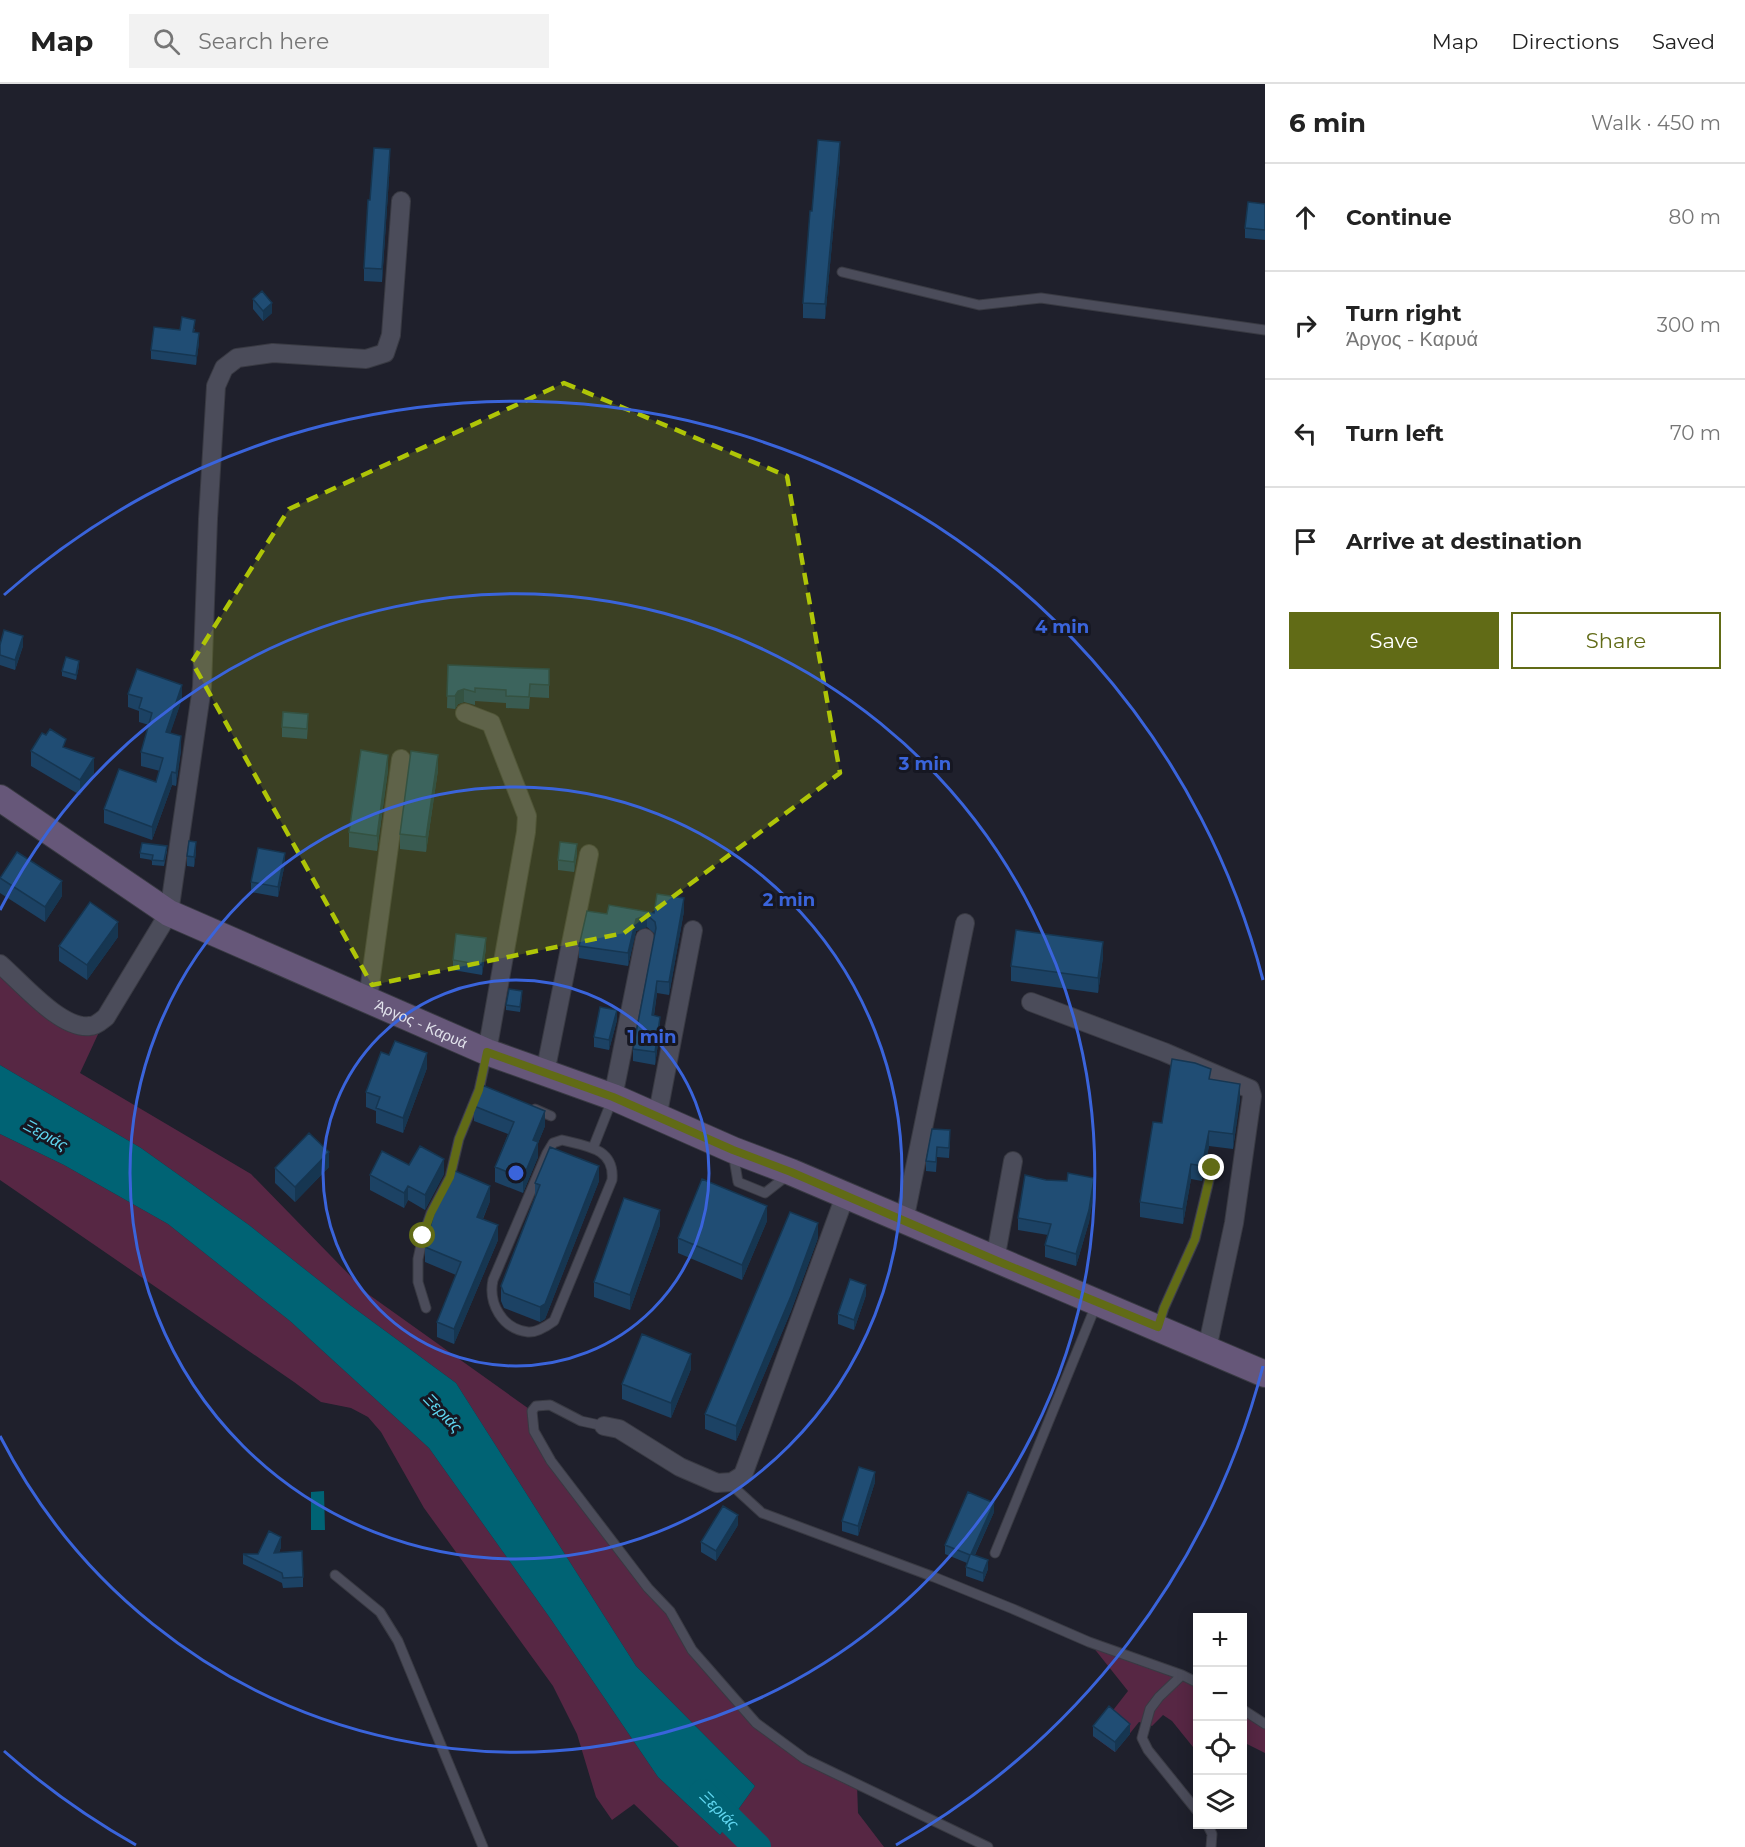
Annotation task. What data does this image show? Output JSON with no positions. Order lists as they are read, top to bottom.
{
  "streets": {
    "main road": ["Άργος - Καρυά"]
  },
  "water": ["Ξεριάς"],
  "page": {
    "header": "Map",
    "search": "Search here",
    "nav": ["Map", "Directions", "Saved"],
    "heading": ["6 min", "Walk · 450 m"],
    "list": [
      ["Continue", "80 m"],
      ["Turn right", "Άργος - Καρυά", "300 m"],
      ["Turn left", "70 m"],
      "Arrive at destination"
    ],
    "buttons": ["Save", "Share"],
    "map_buttons": ["+", "−"]
  },
  "rings": [
    "4 min",
    "3 min",
    "2 min",
    "1 min"
  ]
}
